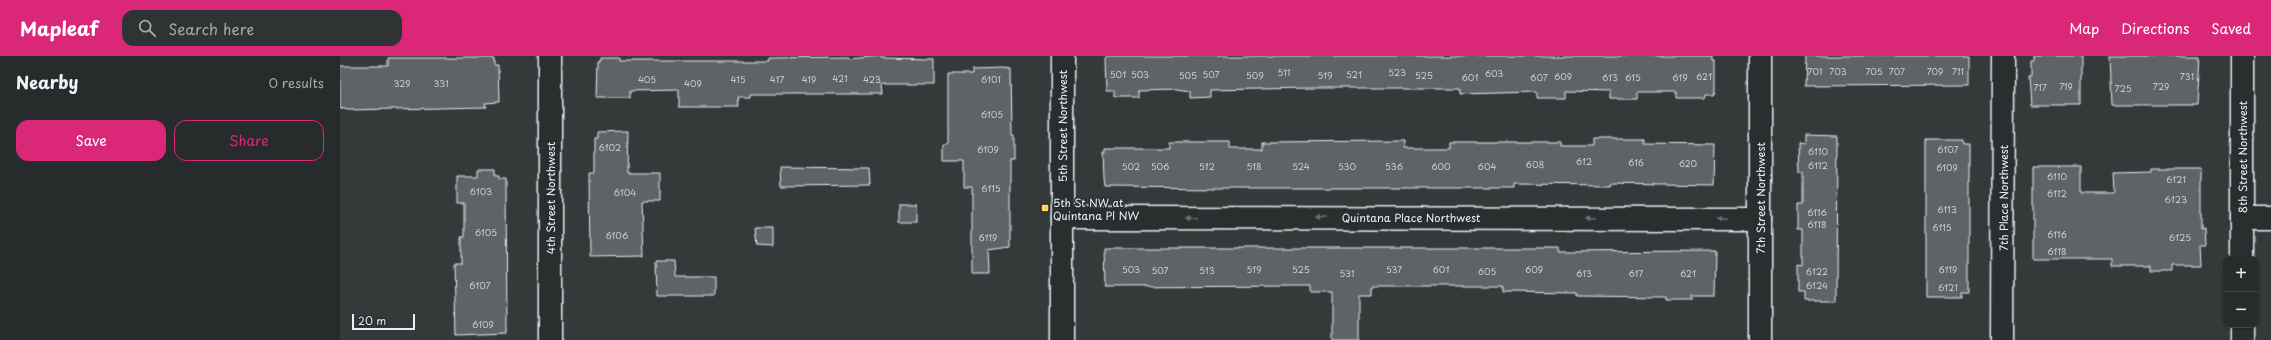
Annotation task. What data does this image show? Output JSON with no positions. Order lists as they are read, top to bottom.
{
  "streets": {
    "street": [
      "5th Street Northwest",
      "8th Street Northwest",
      "4th Street Northwest",
      "7th Street Northwest",
      "7th Place Northwest",
      "Quintana Place Northwest"
    ]
  },
  "crossings": [
    ["5th Street Northwest", "Quintana Place Northwest"],
    ["7th Street Northwest", "Quintana Place Northwest"]
  ],
  "one_way": ["Quintana Place Northwest"],
  "places": {
    "transit": ["5th St NW at Quintana Pl NW"]
  },
  "house_numbers": [
    "701",
    "703",
    "705",
    "707",
    "709",
    "711",
    "511",
    "523",
    "603",
    "501",
    "503",
    "507",
    "521",
    "505",
    "509",
    "519",
    "525",
    "609",
    "621",
    "731",
    "601",
    "607",
    "613",
    "615",
    "619",
    "421",
    "405",
    "415",
    "417",
    "419",
    "423",
    "6101",
    "329",
    "331",
    "409",
    "719",
    "729",
    "717",
    "725",
    "6105",
    "6102",
    "6109",
    "6107",
    "6110",
    "612",
    "616",
    "620",
    "608",
    "6112",
    "502",
    "506",
    "512",
    "518",
    "524",
    "530",
    "536",
    "600",
    "604",
    "6109",
    "6110",
    "6121",
    "6115",
    "6103",
    "6104",
    "6112",
    "6123",
    "6113",
    "6116",
    "6118",
    "6115",
    "6105",
    "6116",
    "6106",
    "6119",
    "6125",
    "6118",
    "503",
    "519",
    "525",
    "537",
    "601",
    "609",
    "6119",
    "507",
    "513",
    "605",
    "6122",
    "531",
    "613",
    "617",
    "621",
    "6107",
    "6124",
    "6121",
    "6109"
  ],
  "scale_bar": "20 m",
  "page": {
    "header": "Mapleaf",
    "search": "Search here",
    "nav": ["Map", "Directions", "Saved"],
    "heading": ["Nearby", "0 results"],
    "buttons": ["Save", "Share"],
    "map_buttons": ["+", "−"],
    "scale": "20 m"
  }
}
